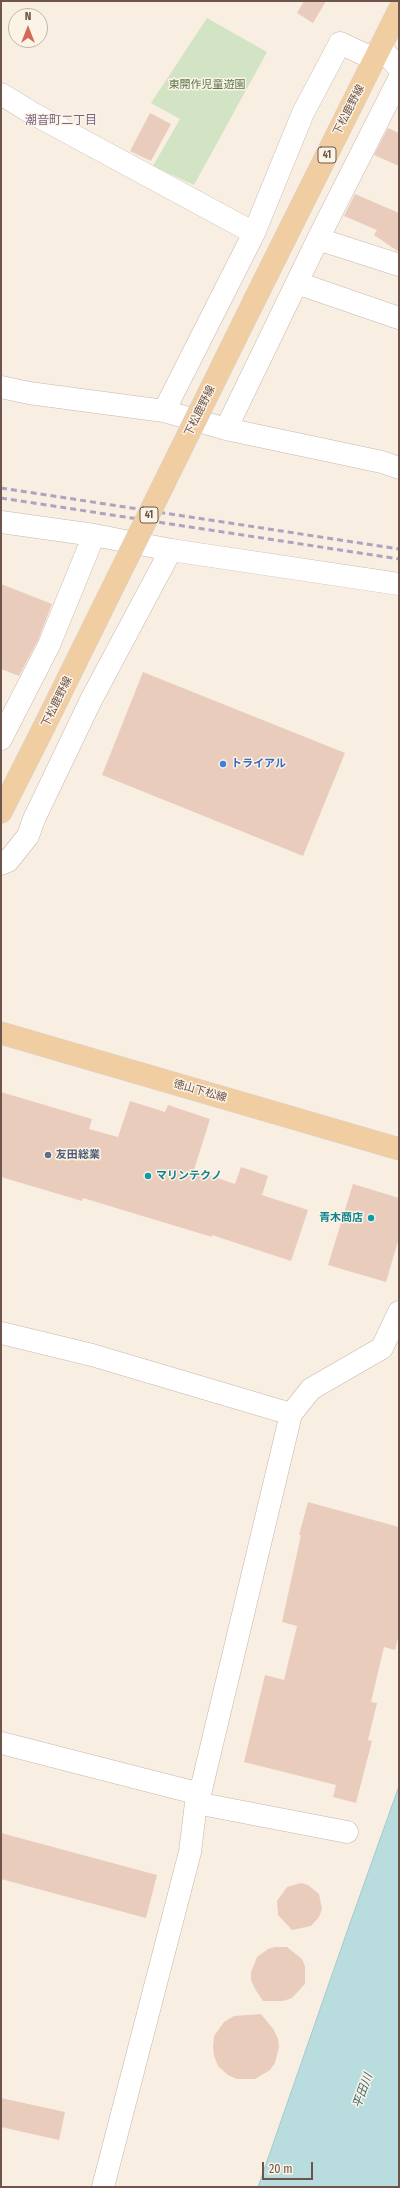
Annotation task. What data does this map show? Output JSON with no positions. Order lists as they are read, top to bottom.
{
  "streets": {
    "main road": ["下松鹿野線", "41", "徳山下松線"]
  },
  "districts": ["潮音町二丁目"],
  "water": ["平田川"],
  "parks": ["東開作児童遊園"],
  "places": [
    "トライアル",
    "友田総業",
    "マリンテクノ",
    "青木商店"
  ],
  "scale_bar": "20 m",
  "north": "top"
}
